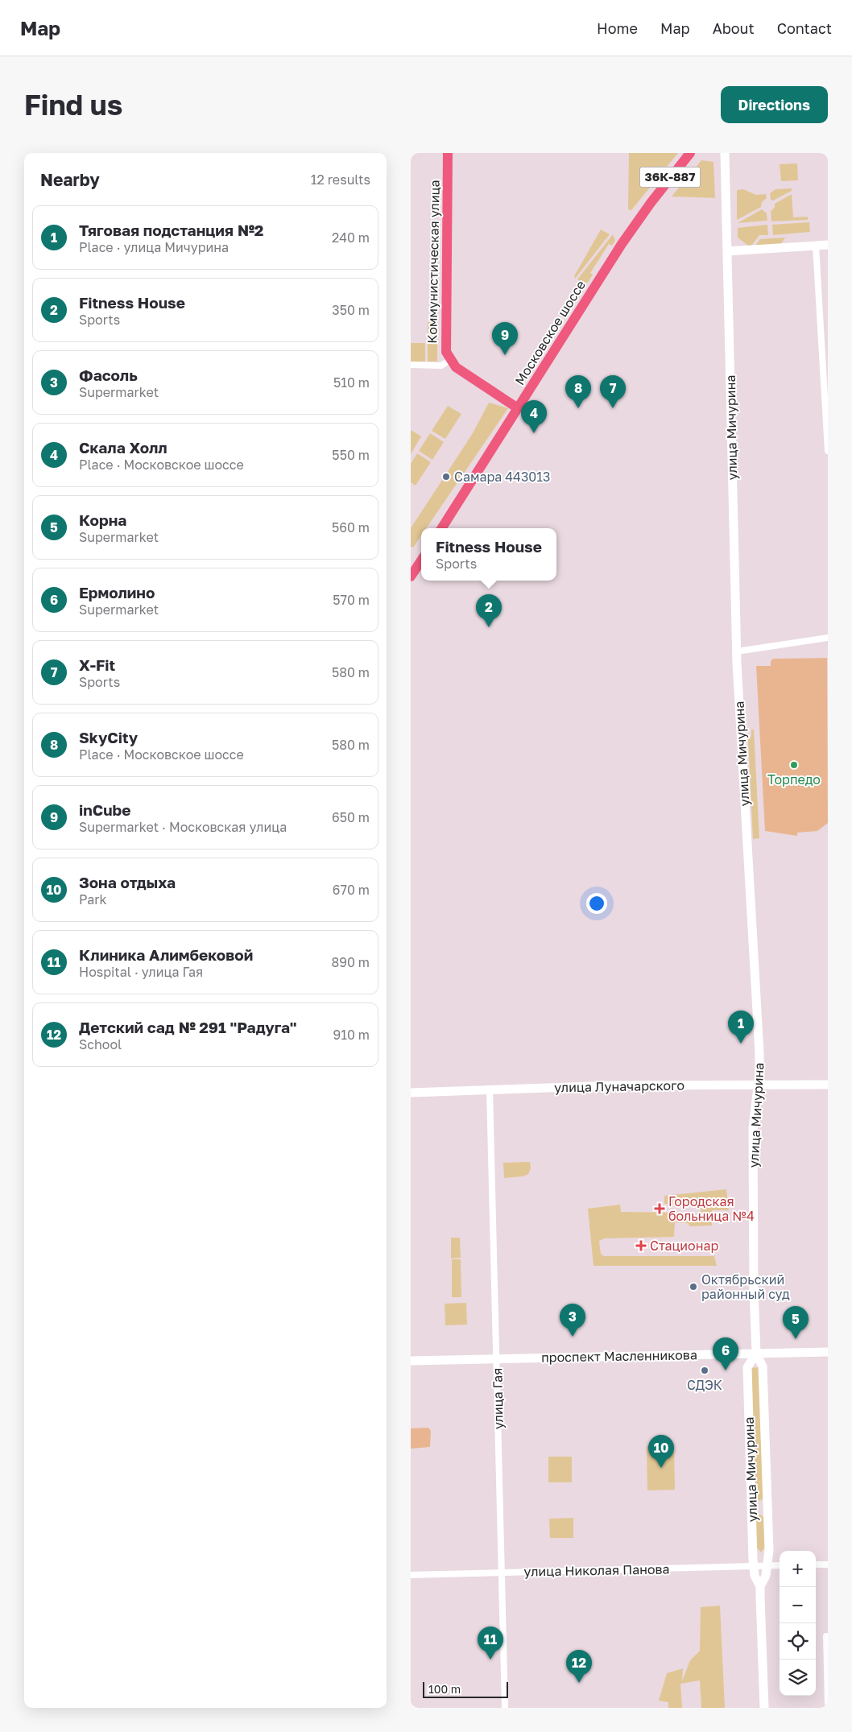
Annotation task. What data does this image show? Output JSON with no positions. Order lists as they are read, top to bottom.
{
  "streets": {
    "main road": [
      "36К-887",
      "Коммунистическая улица",
      "Московское шоссе",
      "улица Мичурина",
      "улица Луначарского",
      "проспект Масленникова"
    ],
    "street": ["улица Гая", "улица Николая Панова"]
  },
  "crossings": [
    ["улица Мичурина", "улица Луначарского"],
    ["улица Мичурина", "проспект Масленникова"],
    ["улица Мичурина", "улица Николая Панова"],
    ["улица Луначарского", "улица Гая"],
    ["проспект Масленникова", "улица Гая"],
    ["улица Гая", "улица Николая Панова"]
  ],
  "places": {
    "other": [
      "Самара 443013",
      "Торпедо",
      "Октябрьский районный суд",
      "СДЭК"
    ],
    "health": ["Городская больница №4", "Стационар"]
  },
  "scale_bar": "100 m",
  "page": {
    "header": "Map",
    "nav": [
      "Home",
      "Map",
      "About",
      "Contact"
    ],
    "buttons": "Directions",
    "title": "Find us",
    "heading": ["Nearby", "12 results"],
    "list": [
      {
        "mark": "1",
        "name": "Тяговая подстанция №2",
        "note": "Place · улица Мичурина",
        "value": "240 m"
      },
      {
        "mark": "2",
        "name": "Fitness House",
        "note": "Sports",
        "value": "350 m"
      },
      {
        "mark": "3",
        "name": "Фасоль",
        "note": "Supermarket",
        "value": "510 m"
      },
      {
        "mark": "4",
        "name": "Скала Холл",
        "note": "Place · Московское шоссе",
        "value": "550 m"
      },
      {
        "mark": "5",
        "name": "Корна",
        "note": "Supermarket",
        "value": "560 m"
      },
      {
        "mark": "6",
        "name": "Ермолино",
        "note": "Supermarket",
        "value": "570 m"
      },
      {
        "mark": "7",
        "name": "X-Fit",
        "note": "Sports",
        "value": "580 m"
      },
      {
        "mark": "8",
        "name": "SkyCity",
        "note": "Place · Московское шоссе",
        "value": "580 m"
      },
      {
        "mark": "9",
        "name": "inCube",
        "note": "Supermarket · Московская улица",
        "value": "650 m"
      },
      {
        "mark": "10",
        "name": "Зона отдыха",
        "note": "Park",
        "value": "670 m"
      },
      {
        "mark": "11",
        "name": "Клиника Алимбековой",
        "note": "Hospital · улица Гая",
        "value": "890 m"
      },
      {
        "mark": "12",
        "name": "Детский сад № 291 \"Радуга\"",
        "note": "School",
        "value": "910 m"
      }
    ],
    "pins": [
      "9",
      "7",
      "8",
      "4",
      "2",
      "1",
      "3",
      "5",
      "6",
      "10",
      "11",
      "12"
    ],
    "popup": ["Fitness House", "Sports"],
    "map_buttons": ["+", "−"],
    "scale": "100 m"
  }
}
